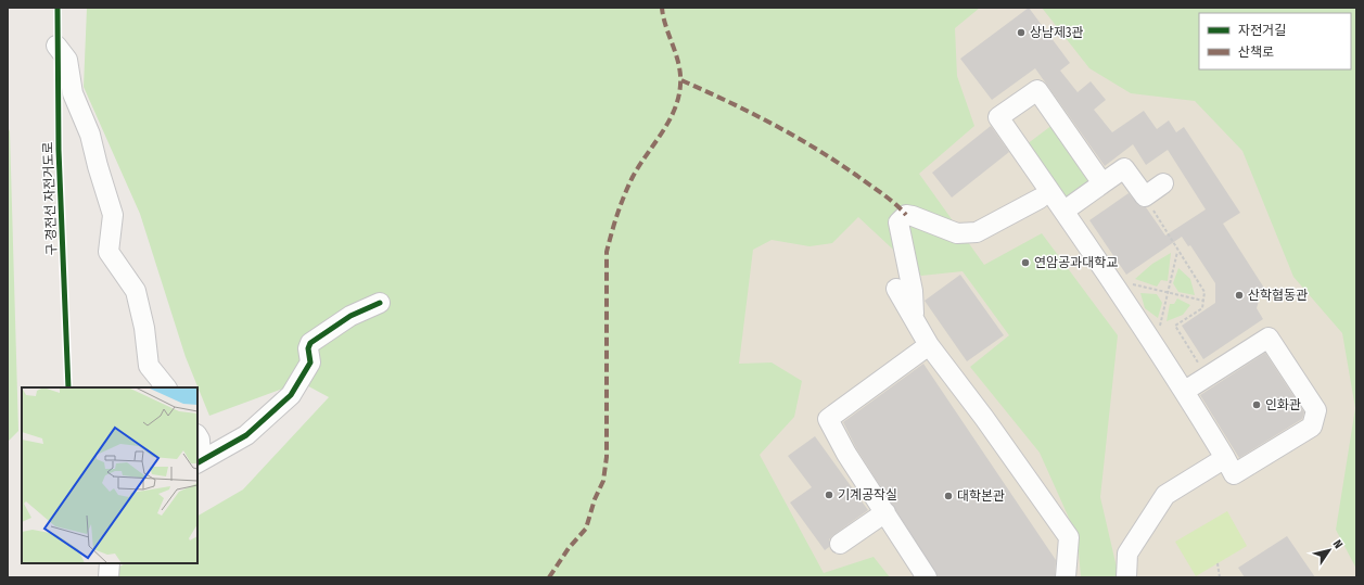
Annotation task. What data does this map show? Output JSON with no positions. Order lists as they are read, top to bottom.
{
  "streets": {
    "cycle path": ["구 경전선 자전거도로"]
  },
  "places": [
    "상남제3관",
    "연암공과대학교",
    "산학협동관",
    "인화관",
    "기계공작실",
    "대학본관"
  ],
  "legend": ["자전거길", "산책로"],
  "north": "top right"
}
